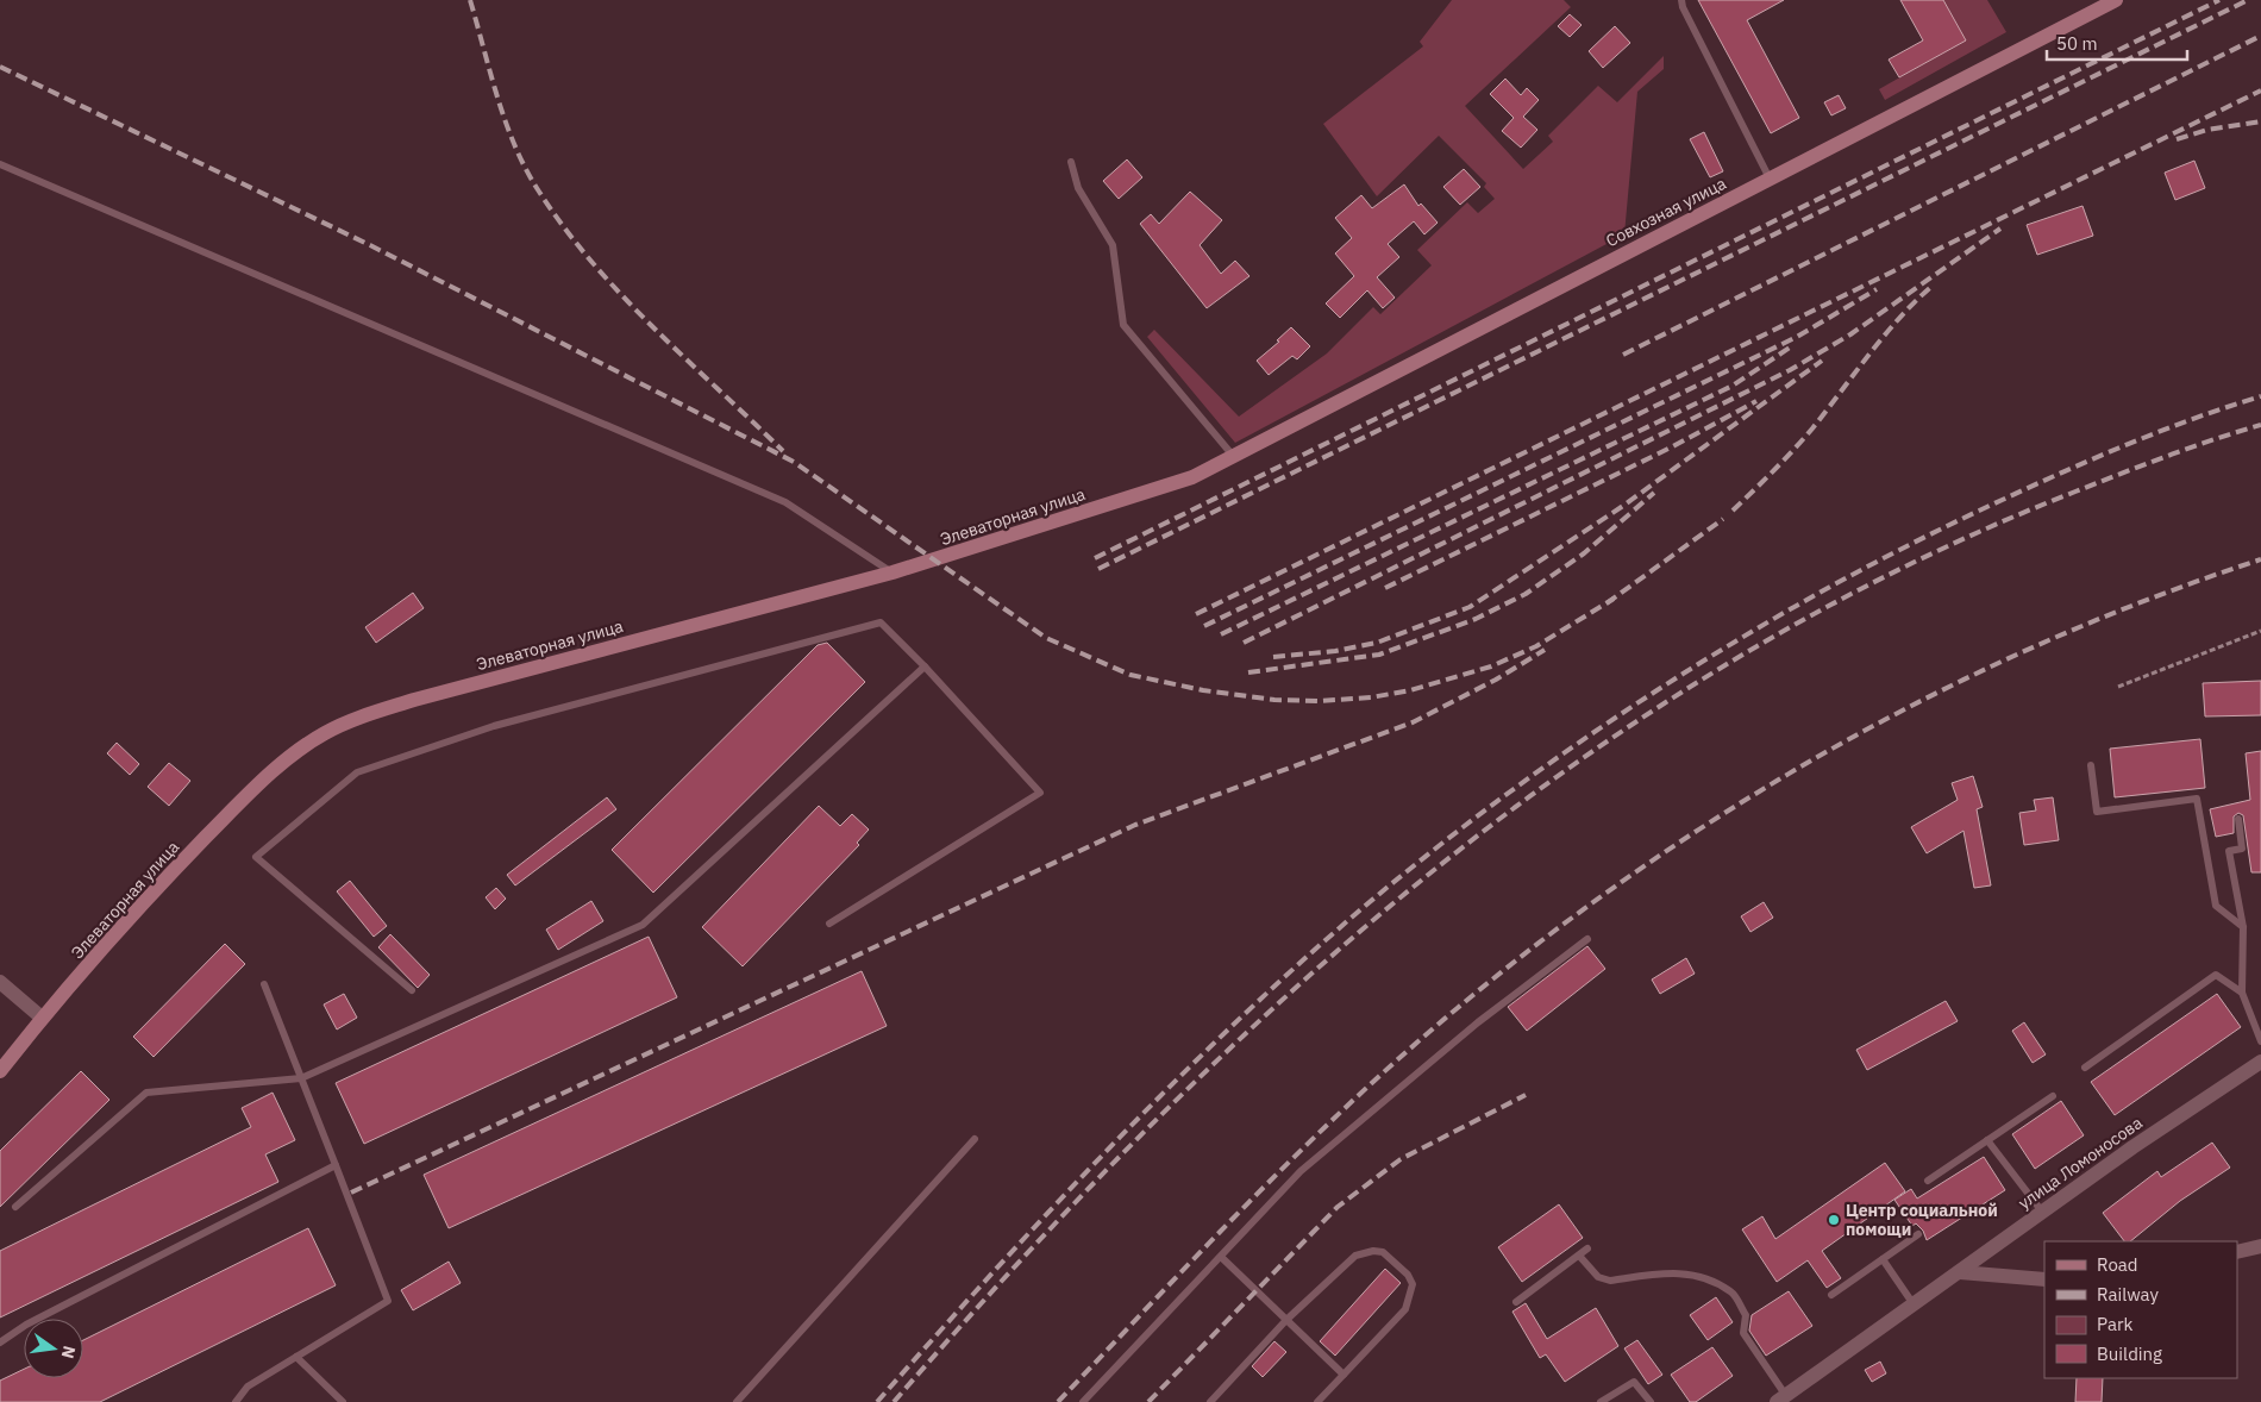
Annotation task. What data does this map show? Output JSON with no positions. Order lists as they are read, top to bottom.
{
  "streets": {
    "street": ["Совхозная улица", "Элеваторная улица", "улица Ломоносова"]
  },
  "crossings": [
    ["Совхозная улица", "Элеваторная улица"]
  ],
  "places": ["Центр социальной помощи"],
  "legend": [
    "Road",
    "Railway",
    "Park",
    "Building"
  ],
  "scale_bar": "50 m",
  "north": "right"
}
